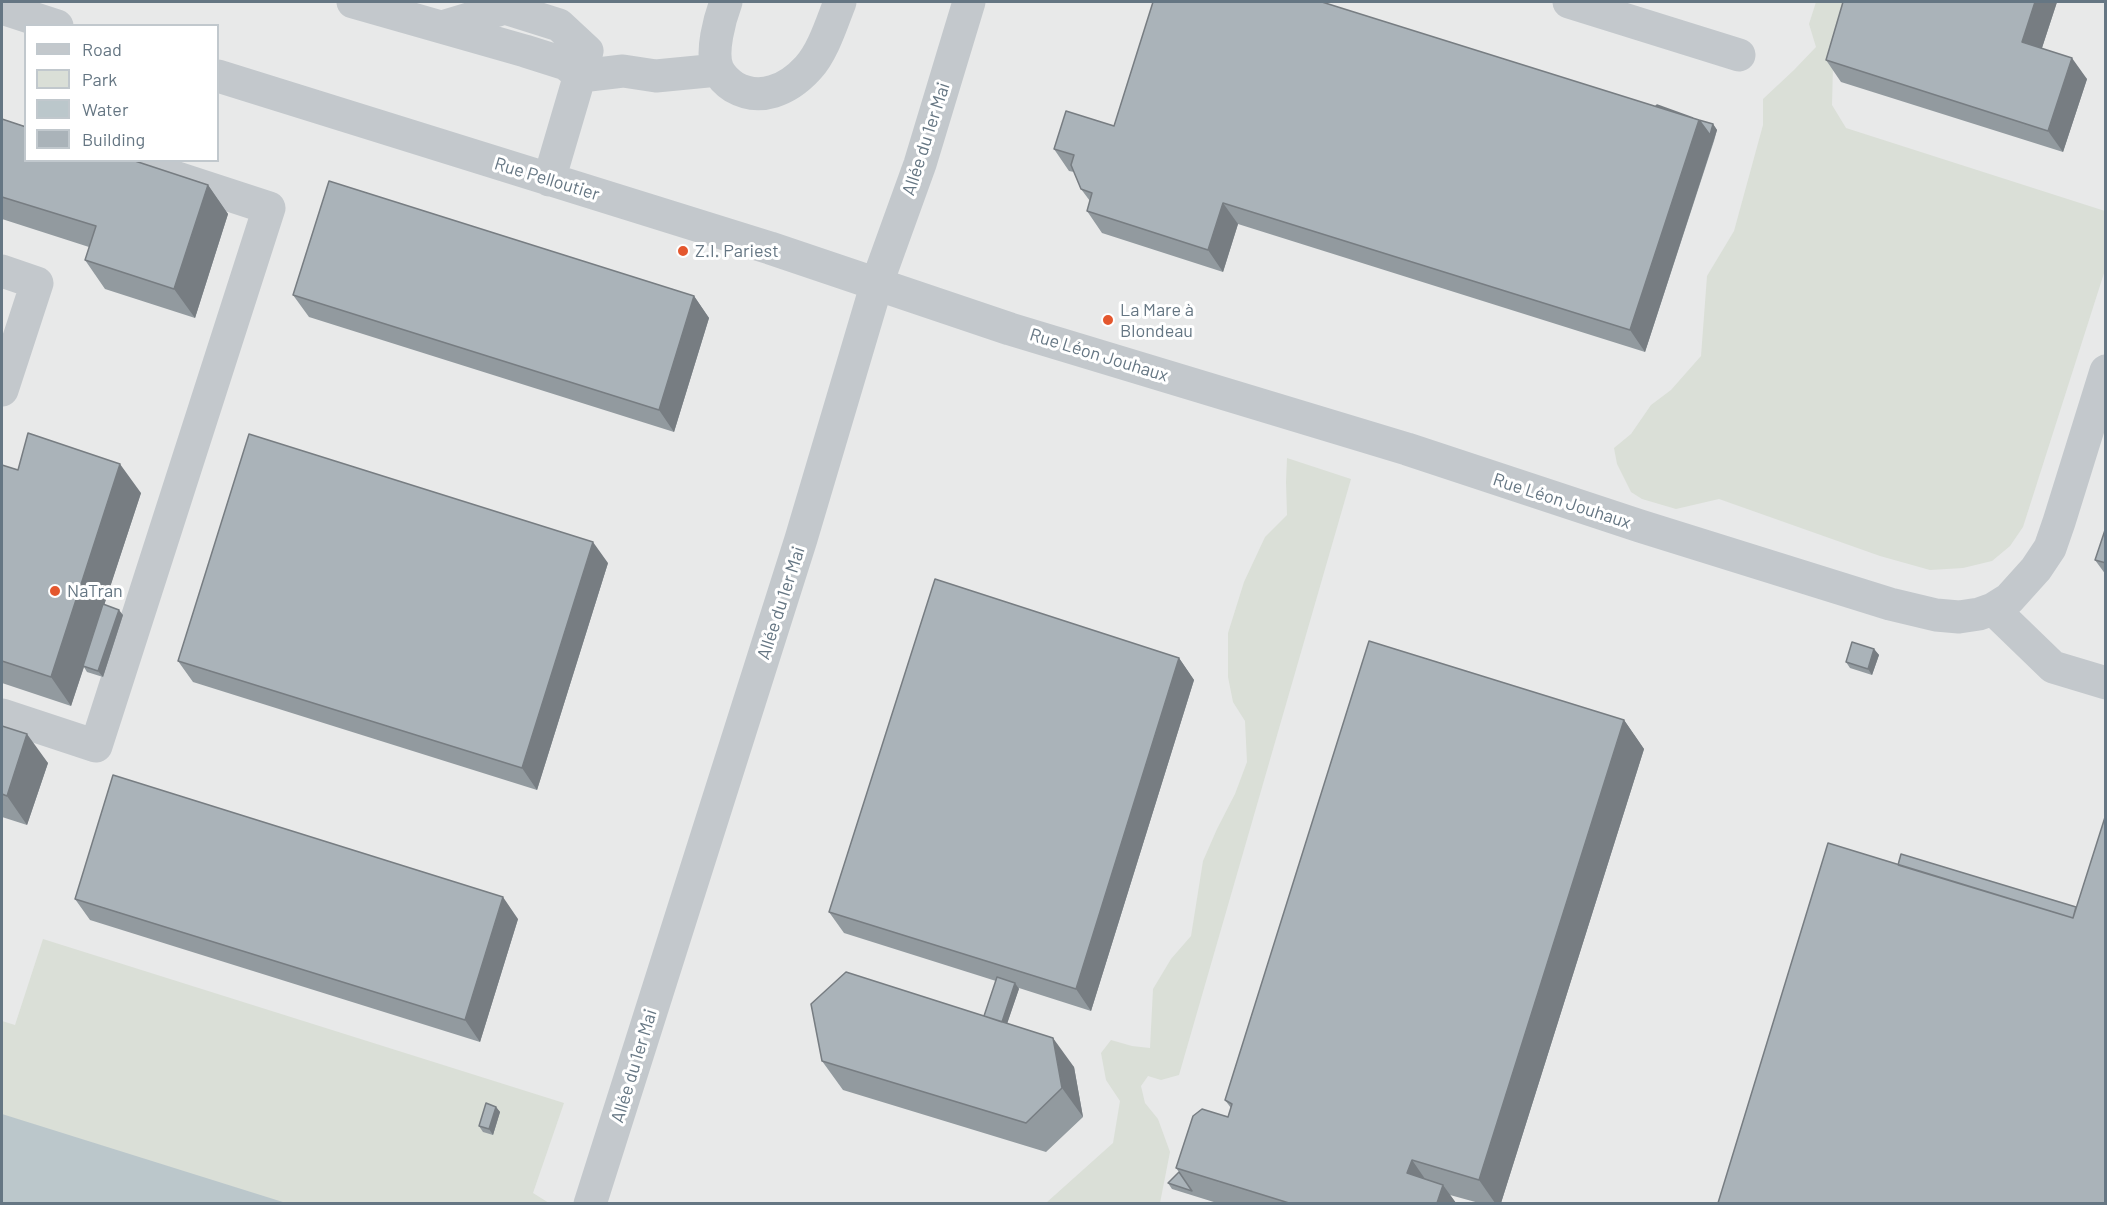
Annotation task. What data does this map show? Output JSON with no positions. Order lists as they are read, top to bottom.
{
  "streets": {
    "street": ["Allée du 1er Mai", "Rue Pelloutier", "Rue Léon Jouhaux"]
  },
  "crossings": [
    ["Allée du 1er Mai", "Rue Pelloutier"],
    ["Allée du 1er Mai", "Rue Léon Jouhaux"],
    ["Rue Pelloutier", "Rue Léon Jouhaux"]
  ],
  "places": ["Z.I. Pariest", "La Mare à Blondeau", "NaTran"],
  "legend": [
    "Road",
    "Park",
    "Water",
    "Building"
  ]
}
